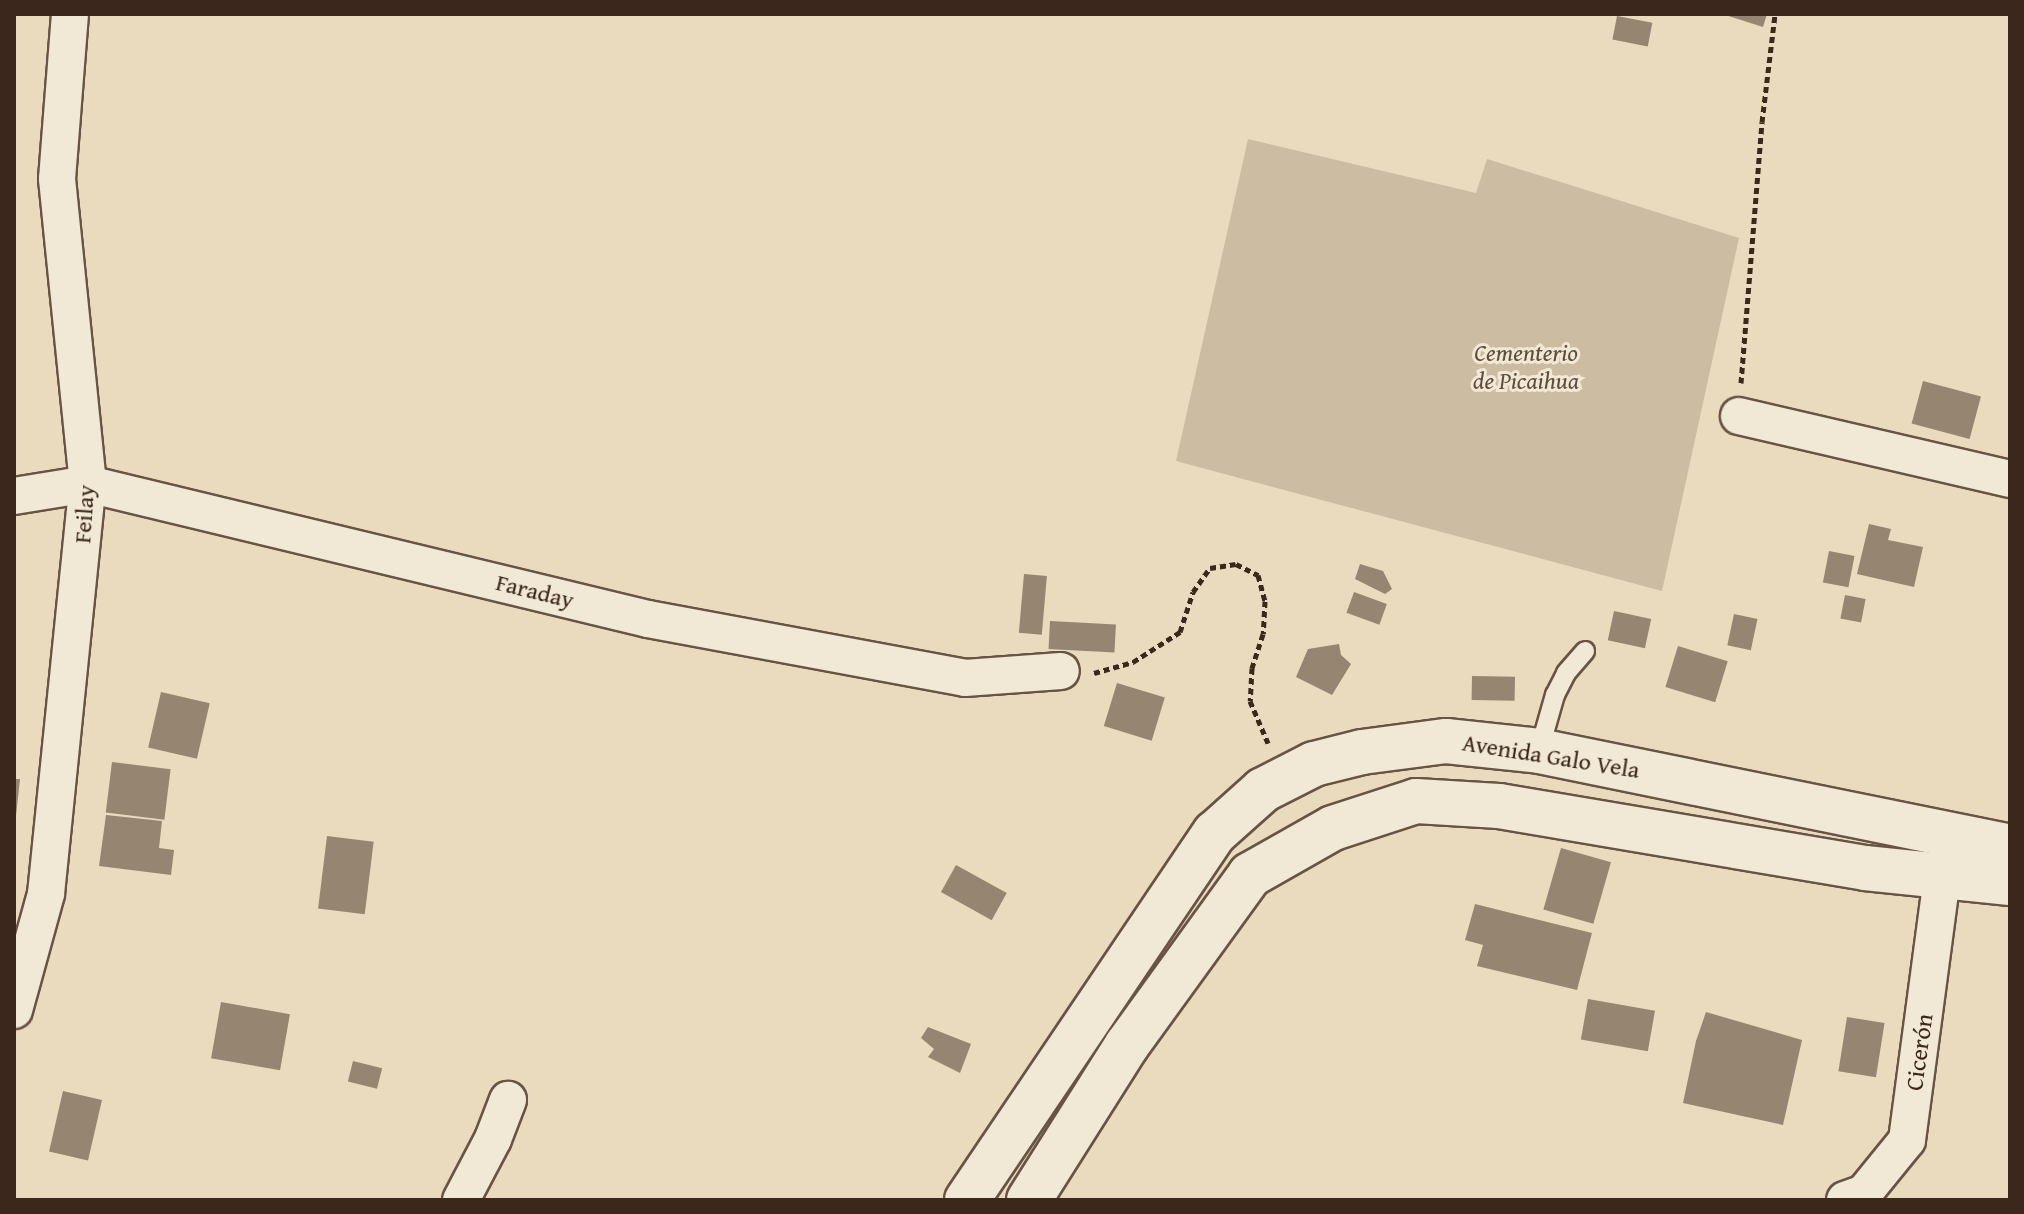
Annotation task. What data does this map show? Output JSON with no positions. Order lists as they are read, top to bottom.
{
  "streets": {
    "main road": ["Avenida Galo Vela"],
    "street": ["Feilay", "Faraday", "Cicerón"]
  },
  "crossings": [
    ["Feilay", "Faraday"]
  ],
  "parks": ["Cementerio de Picaihua"]
}
